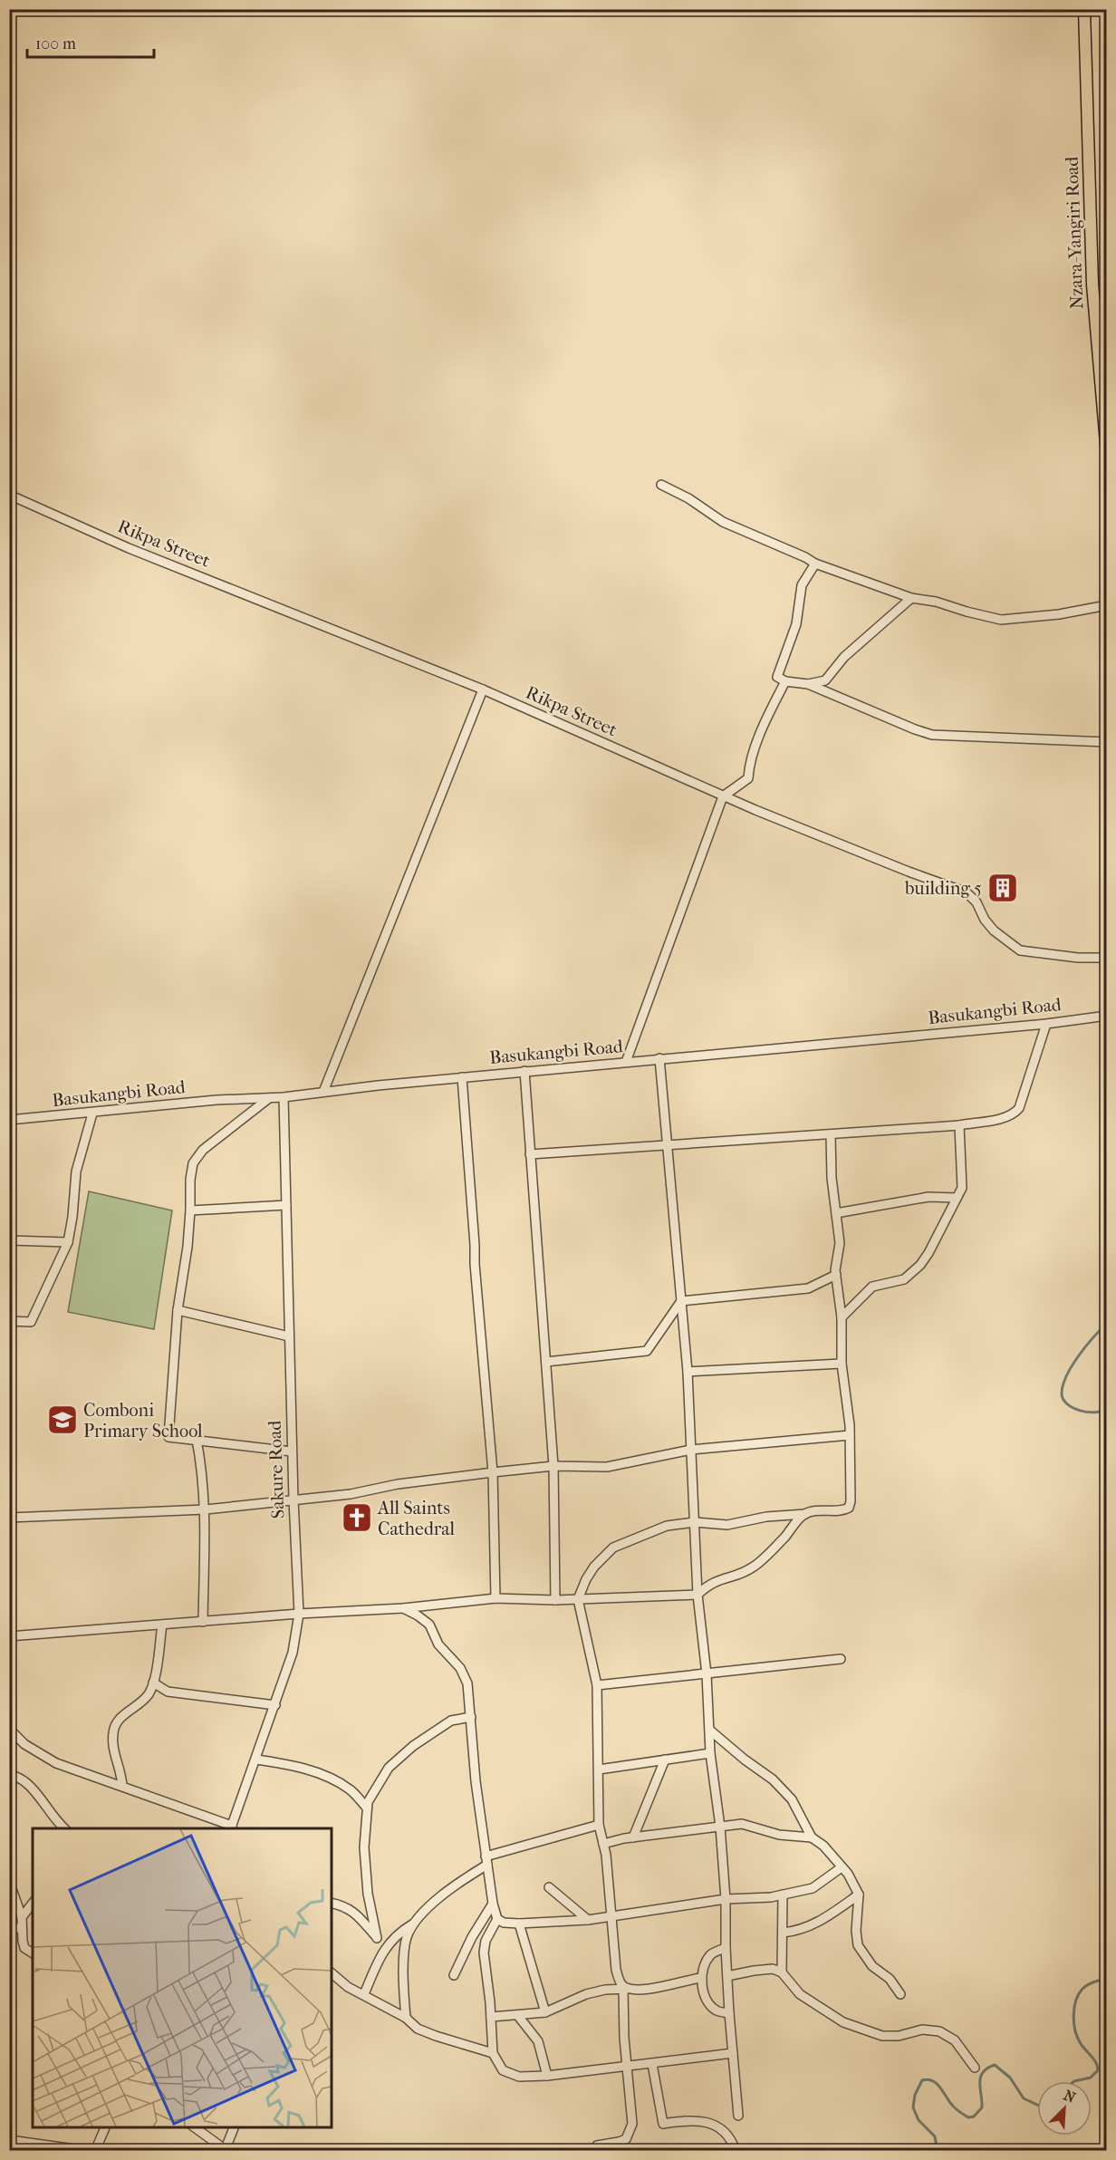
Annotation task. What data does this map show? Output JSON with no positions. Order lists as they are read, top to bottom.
{
  "streets": {
    "main road": ["Nzara-Yangiri Road"],
    "street": ["Rikpa Street", "Basukangbi Road", "Sakure Road"]
  },
  "crossings": [
    ["Basukangbi Road", "Sakure Road"]
  ],
  "places": {
    "building": ["building 5"],
    "school or university": ["Comboni Primary School"],
    "church": ["All Saints Cathedral"]
  },
  "scale_bar": "100 m",
  "north": "top right"
}
